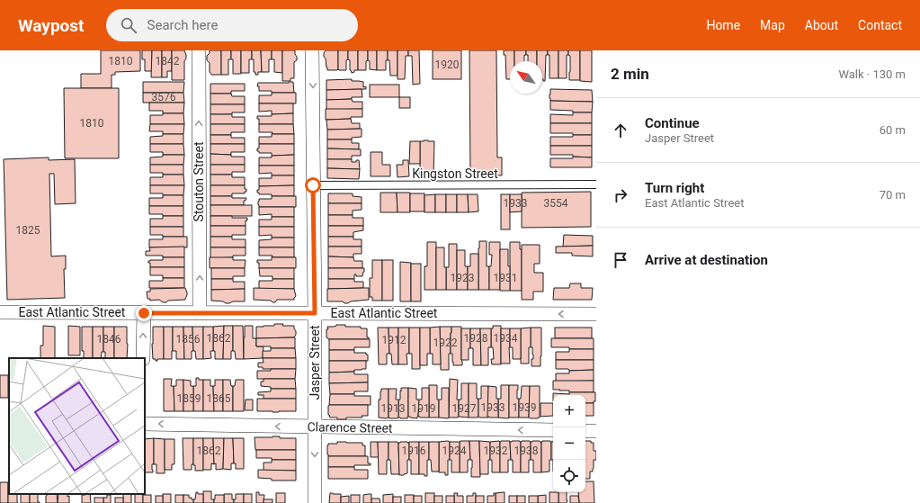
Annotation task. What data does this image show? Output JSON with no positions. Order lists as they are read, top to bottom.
{
  "streets": {
    "street": [
      "Stouton Street",
      "East Atlantic Street",
      "Jasper Street",
      "Clarence Street"
    ],
    "lane": ["Kingston Street"]
  },
  "crossings": [
    ["Kingston Street", "Jasper Street"],
    ["Stouton Street", "East Atlantic Street"],
    ["East Atlantic Street", "Jasper Street"],
    ["Jasper Street", "Clarence Street"]
  ],
  "one_way": [
    "Stouton Street",
    "East Atlantic Street",
    "Jasper Street",
    "Clarence Street"
  ],
  "house_numbers": [
    "1810",
    "1842",
    "1920",
    "3576",
    "1810",
    "1933",
    "3554",
    "1825",
    "1923",
    "1931",
    "1862",
    "1928",
    "1934",
    "1846",
    "1856",
    "1912",
    "1922",
    "1859",
    "1865",
    "1933",
    "1939",
    "1913",
    "1919",
    "1927",
    "1862",
    "1916",
    "1924",
    "1932",
    "1938"
  ],
  "north": "top left",
  "page": {
    "header": "Waypost",
    "search": "Search here",
    "nav": [
      "Home",
      "Map",
      "About",
      "Contact"
    ],
    "heading": ["2 min", "Walk · 130 m"],
    "list": [
      ["Continue", "Jasper Street", "60 m"],
      ["Turn right", "East Atlantic Street", "70 m"],
      "Arrive at destination"
    ],
    "map_buttons": ["+", "−"]
  }
}
